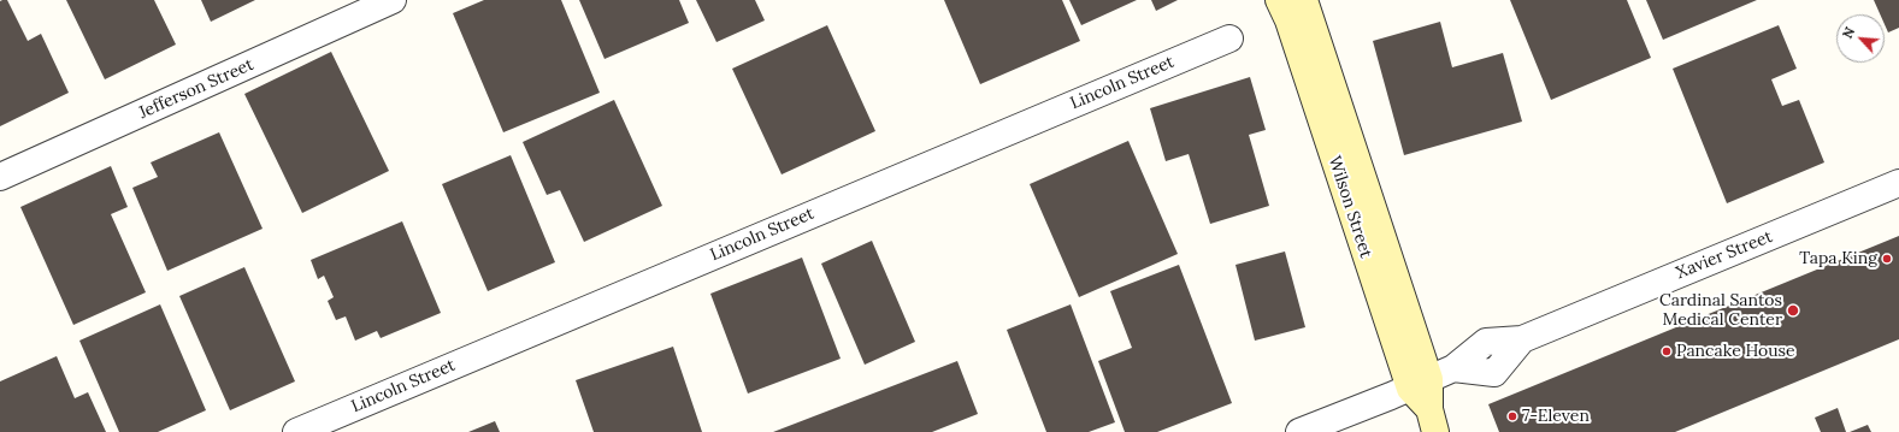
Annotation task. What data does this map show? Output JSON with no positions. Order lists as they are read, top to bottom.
{
  "streets": {
    "main road": ["Wilson Street"],
    "street": ["Lincoln Street", "Jefferson Street", "Xavier Street"]
  },
  "crossings": [
    ["Wilson Street", "Xavier Street"]
  ],
  "places": [
    "Tapa King",
    "Cardinal Santos Medical Center",
    "Pancake House",
    "7-Eleven"
  ],
  "north": "top left"
}
